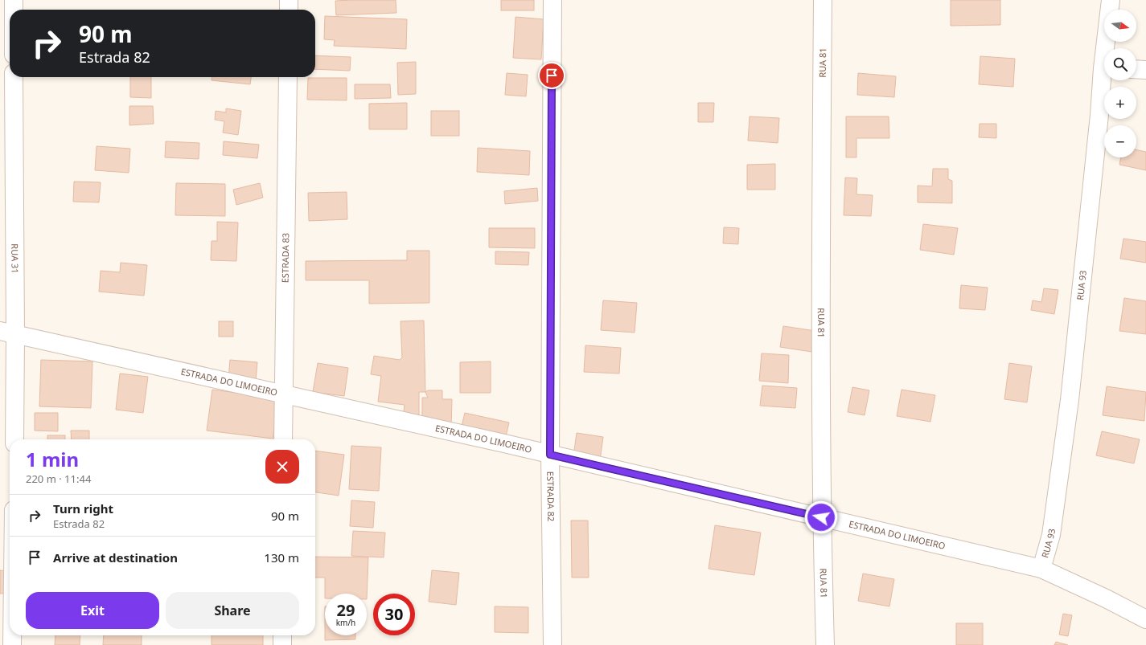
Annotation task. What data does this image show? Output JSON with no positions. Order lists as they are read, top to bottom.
{
  "streets": {
    "street": [
      "RUA 81",
      "ESTRADA 83",
      "RUA 31",
      "RUA 93",
      "ESTRADA DO LIMOEIRO",
      "ESTRADA 82"
    ]
  },
  "crossings": [
    ["RUA 81", "ESTRADA DO LIMOEIRO"],
    ["ESTRADA 83", "ESTRADA DO LIMOEIRO"],
    ["RUA 31", "ESTRADA DO LIMOEIRO"],
    ["RUA 93", "ESTRADA DO LIMOEIRO"],
    ["ESTRADA DO LIMOEIRO", "ESTRADA 82"]
  ],
  "north": "right",
  "page": {
    "map_buttons": ["+", "−"],
    "turn": ["90 m", "Estrada 82"],
    "heading": ["1 min", "220 m · 11:44"],
    "list": [
      {
        "name": "Turn right",
        "note": "Estrada 82",
        "value": "90 m"
      },
      {
        "name": "Arrive at destination",
        "value": "130 m"
      }
    ],
    "buttons": ["Exit", "Share"],
    "speed": "29 km/h",
    "limit": "30"
  }
}
